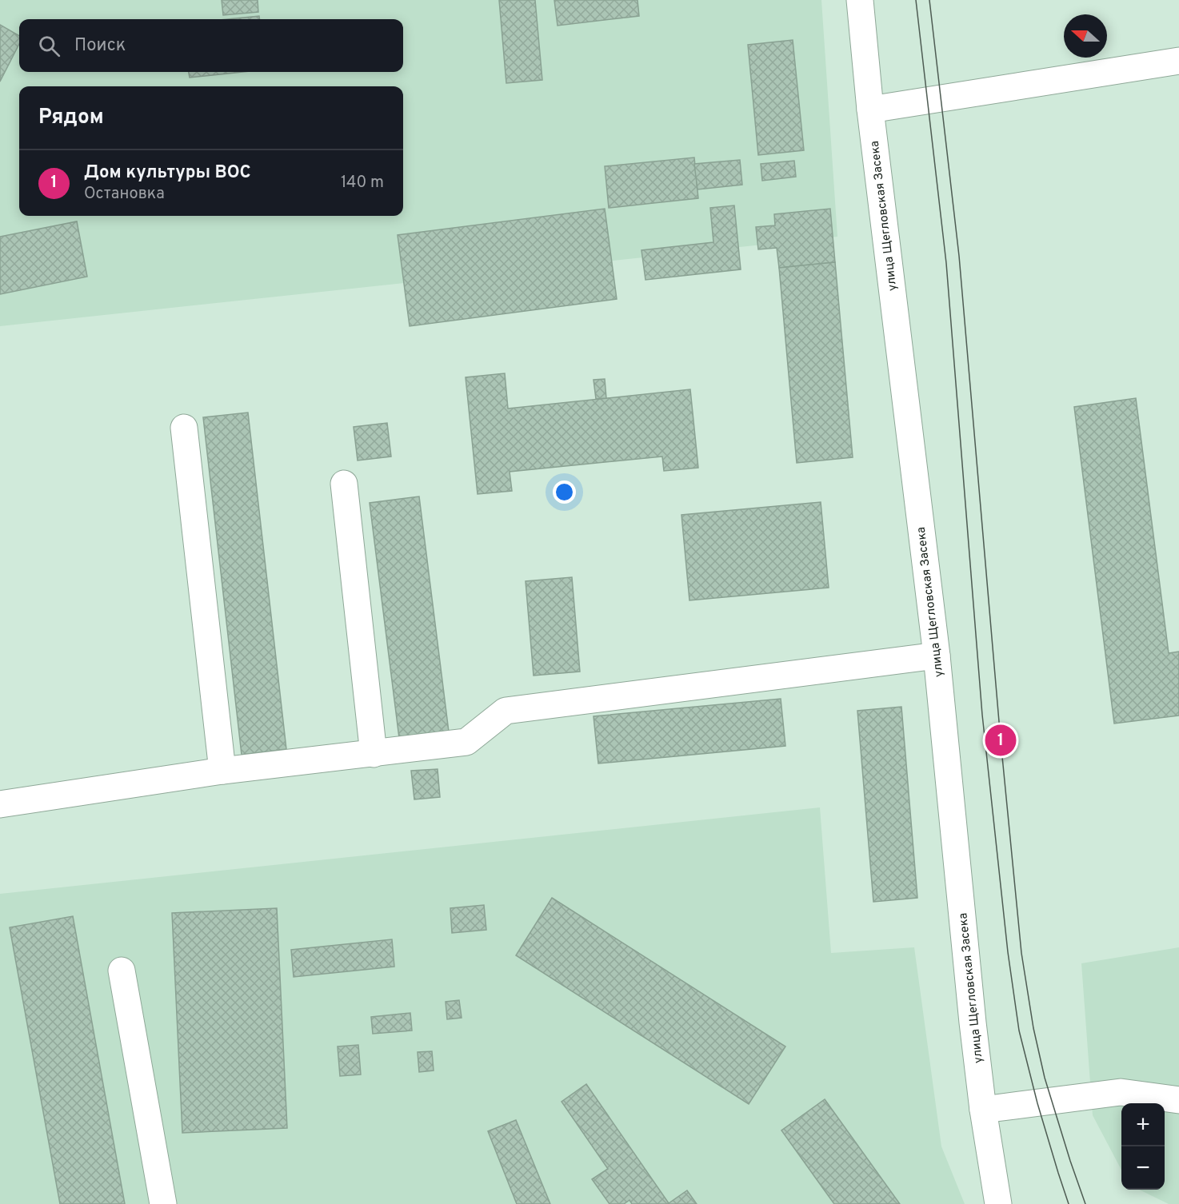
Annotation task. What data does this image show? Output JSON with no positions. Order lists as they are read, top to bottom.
{
  "streets": {
    "street": ["улица Щегловская Засека"]
  },
  "north": "left",
  "page": {
    "search": "Поиск",
    "heading": "Рядом",
    "list": [
      {
        "mark": "1",
        "name": "Дом культуры ВОС",
        "note": "Остановка",
        "value": "140 m"
      }
    ],
    "pins": "1",
    "map_buttons": ["+", "−"]
  }
}
